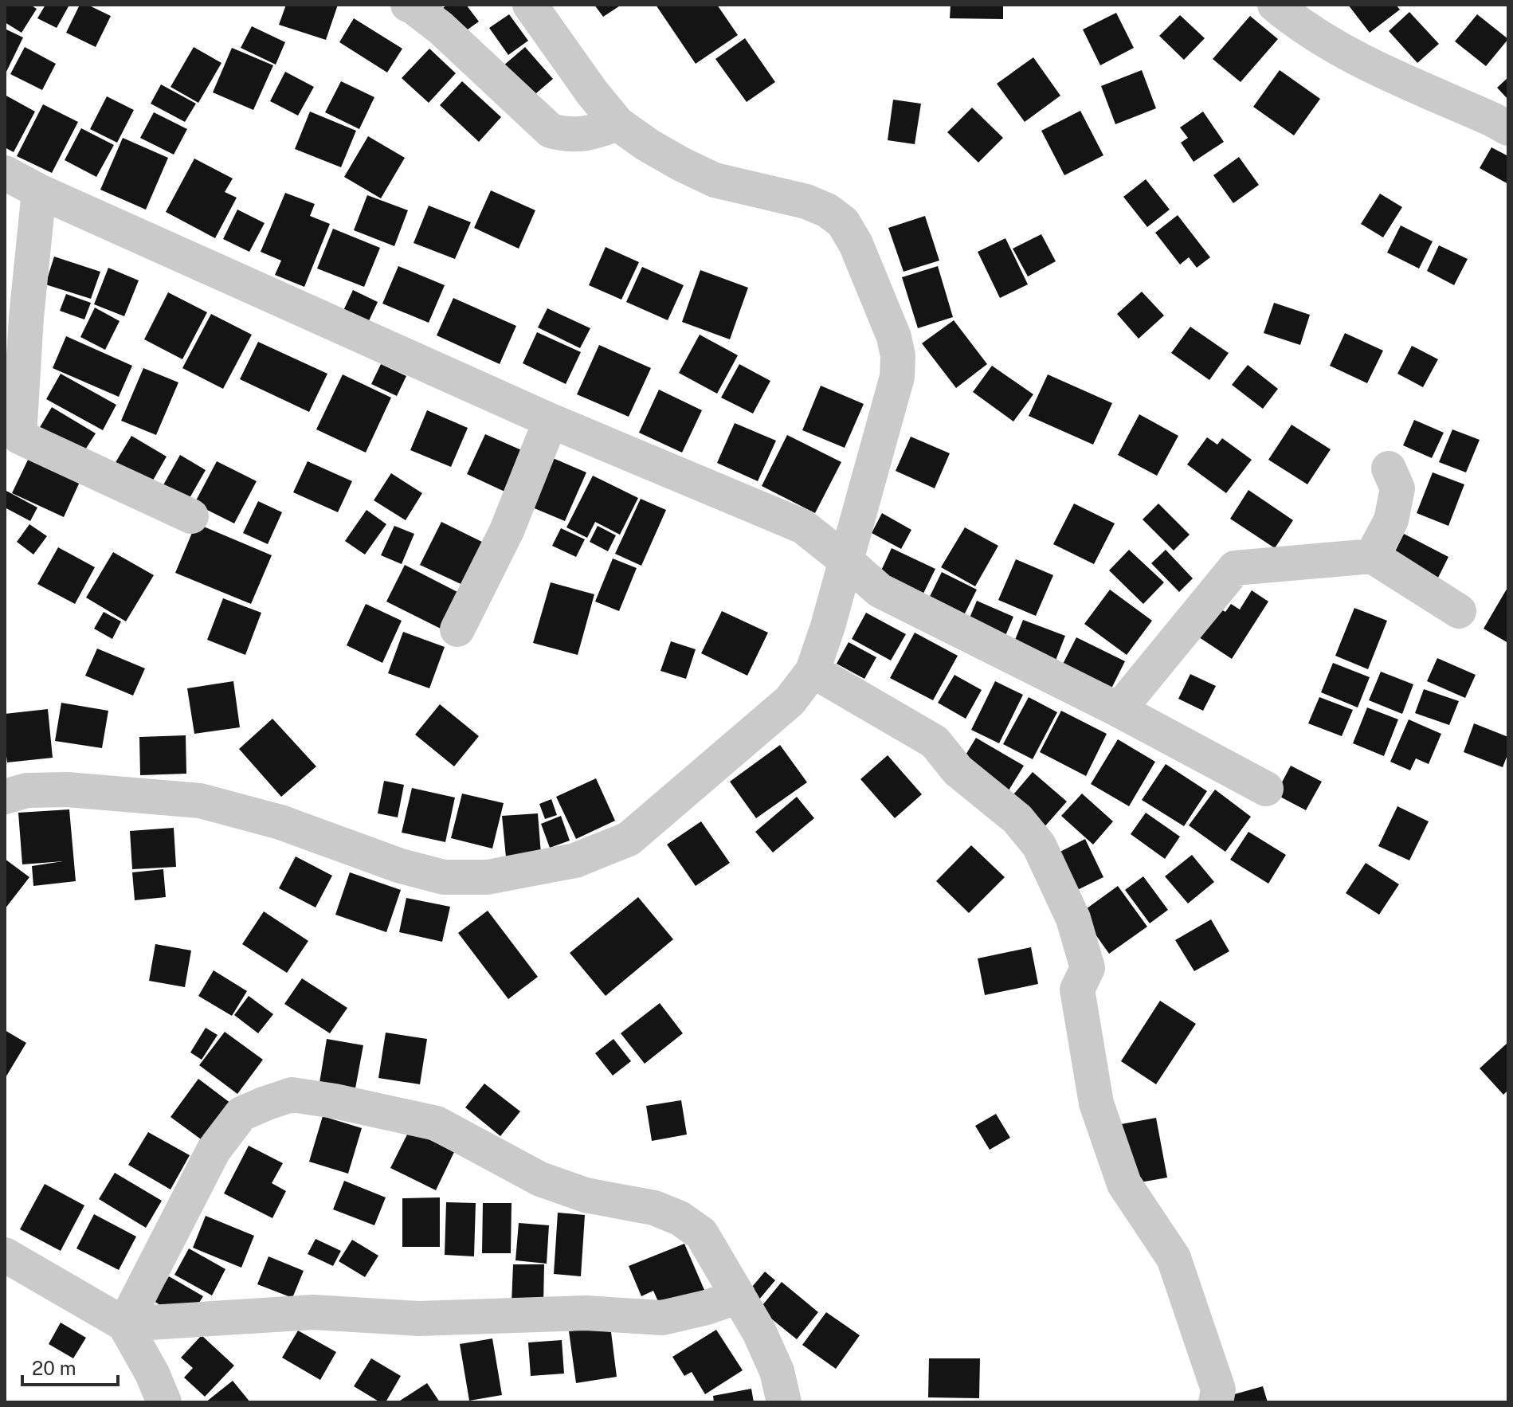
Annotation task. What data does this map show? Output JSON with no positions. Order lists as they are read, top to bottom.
{
  "scale_bar": "20 m"
}
